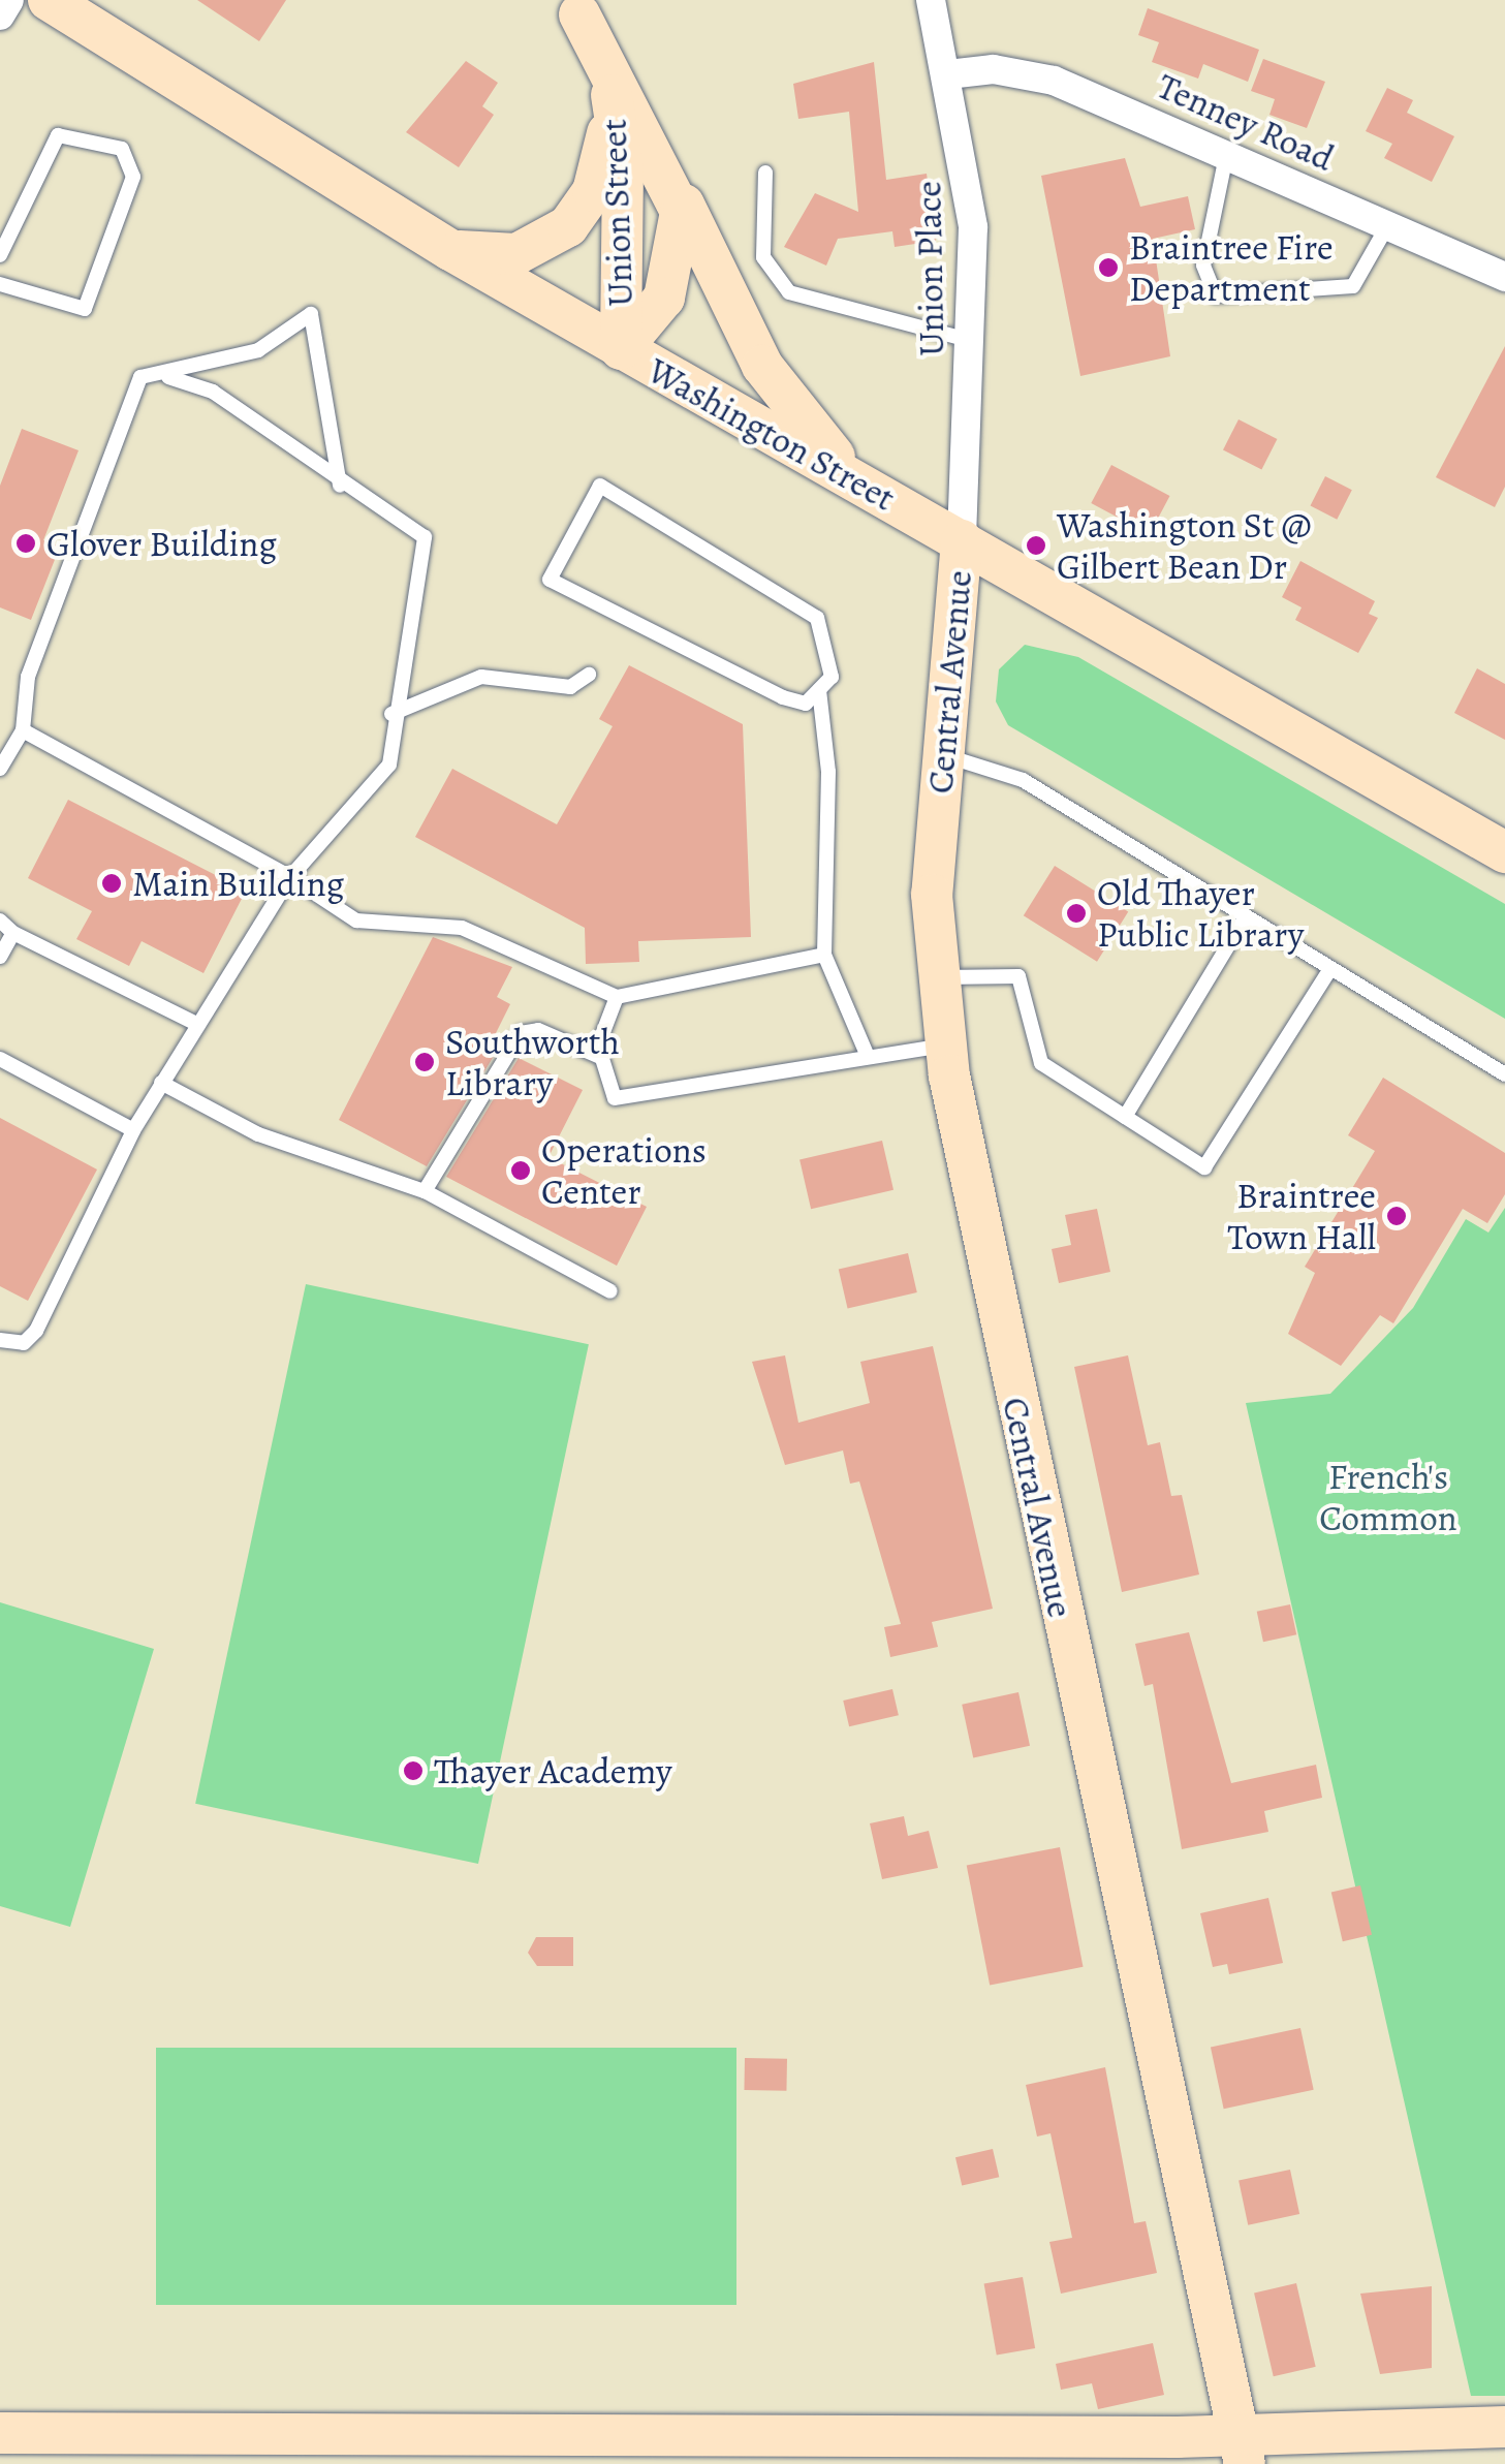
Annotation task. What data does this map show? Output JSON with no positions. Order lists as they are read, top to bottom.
{
  "streets": {
    "main road": ["Union Street", "Washington Street", "Central Avenue"],
    "street": ["Tenney Road", "Union Place"]
  },
  "crossings": [
    ["Tenney Road", "Union Place"],
    ["Union Street", "Washington Street"],
    ["Union Place", "Washington Street"],
    ["Union Place", "Central Avenue"],
    ["Washington Street", "Central Avenue"]
  ],
  "parks": ["French's Common"],
  "places": [
    "Braintree Fire Department",
    "Glover Building",
    "Washington St @ Gilbert Bean Dr",
    "Main Building",
    "Old Thayer Public Library",
    "Southworth Library",
    "Operations Center",
    "Braintree Town Hall",
    "Thayer Academy"
  ]
}
